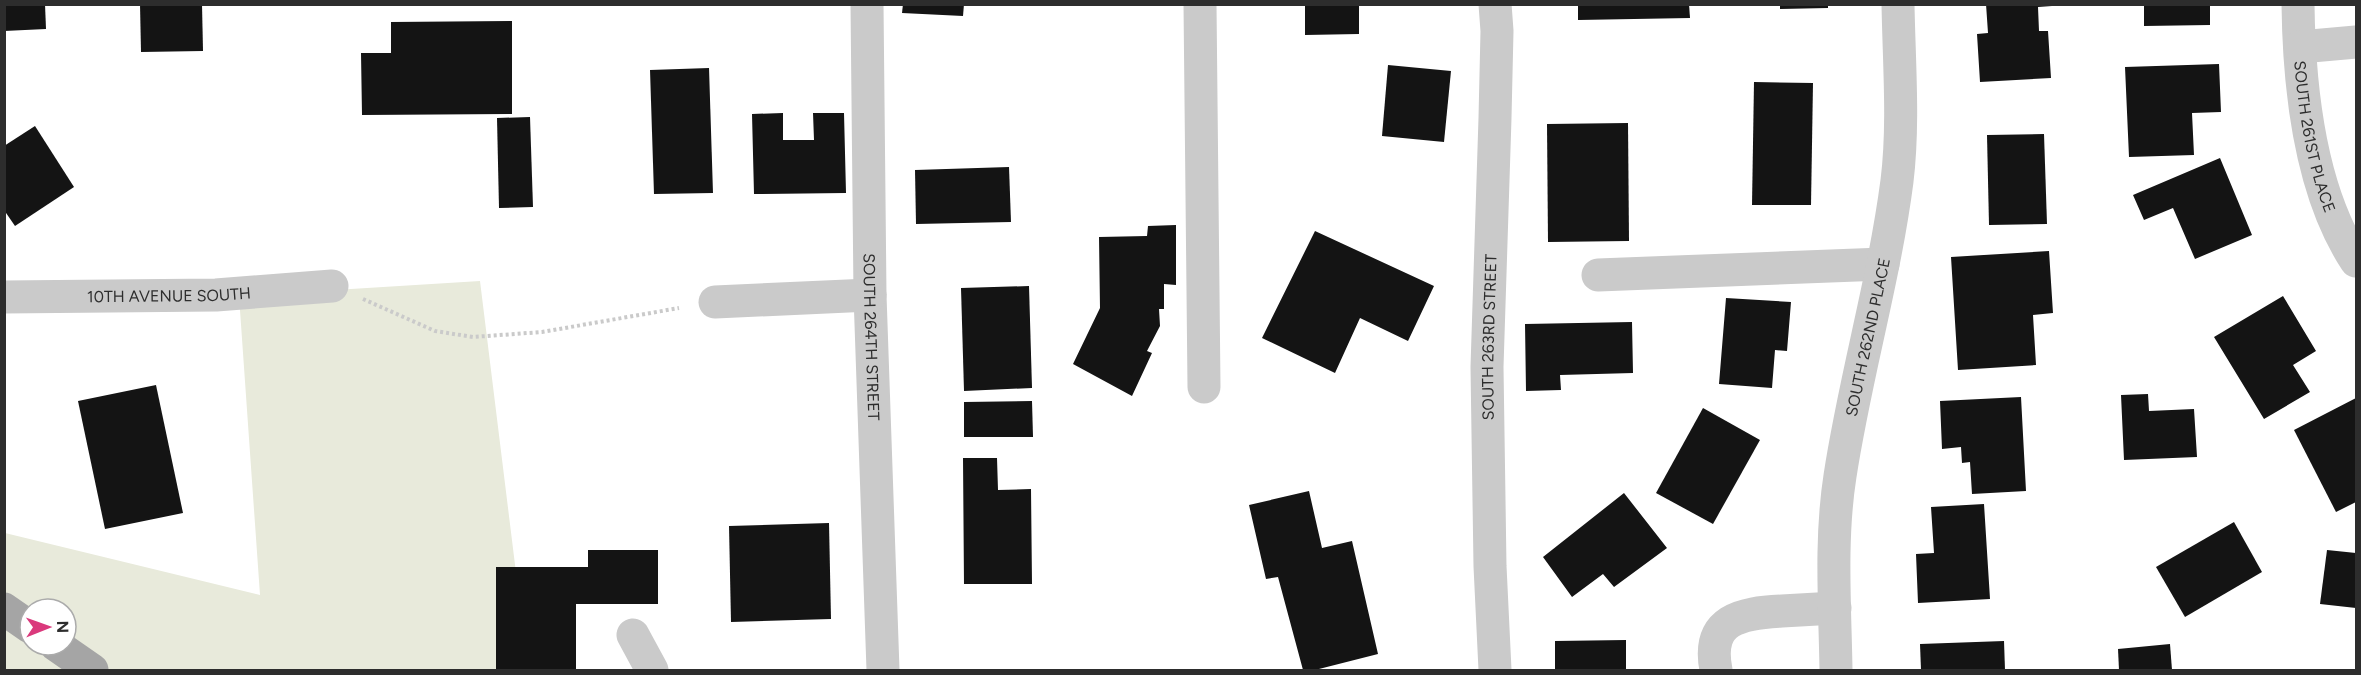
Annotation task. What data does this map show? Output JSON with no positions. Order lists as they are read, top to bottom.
{
  "streets": {
    "street": [
      "SOUTH 261ST PLACE",
      "10TH AVENUE SOUTH",
      "SOUTH 263RD STREET",
      "SOUTH 264TH STREET",
      "SOUTH 262ND PLACE"
    ]
  },
  "north": "right"
}
